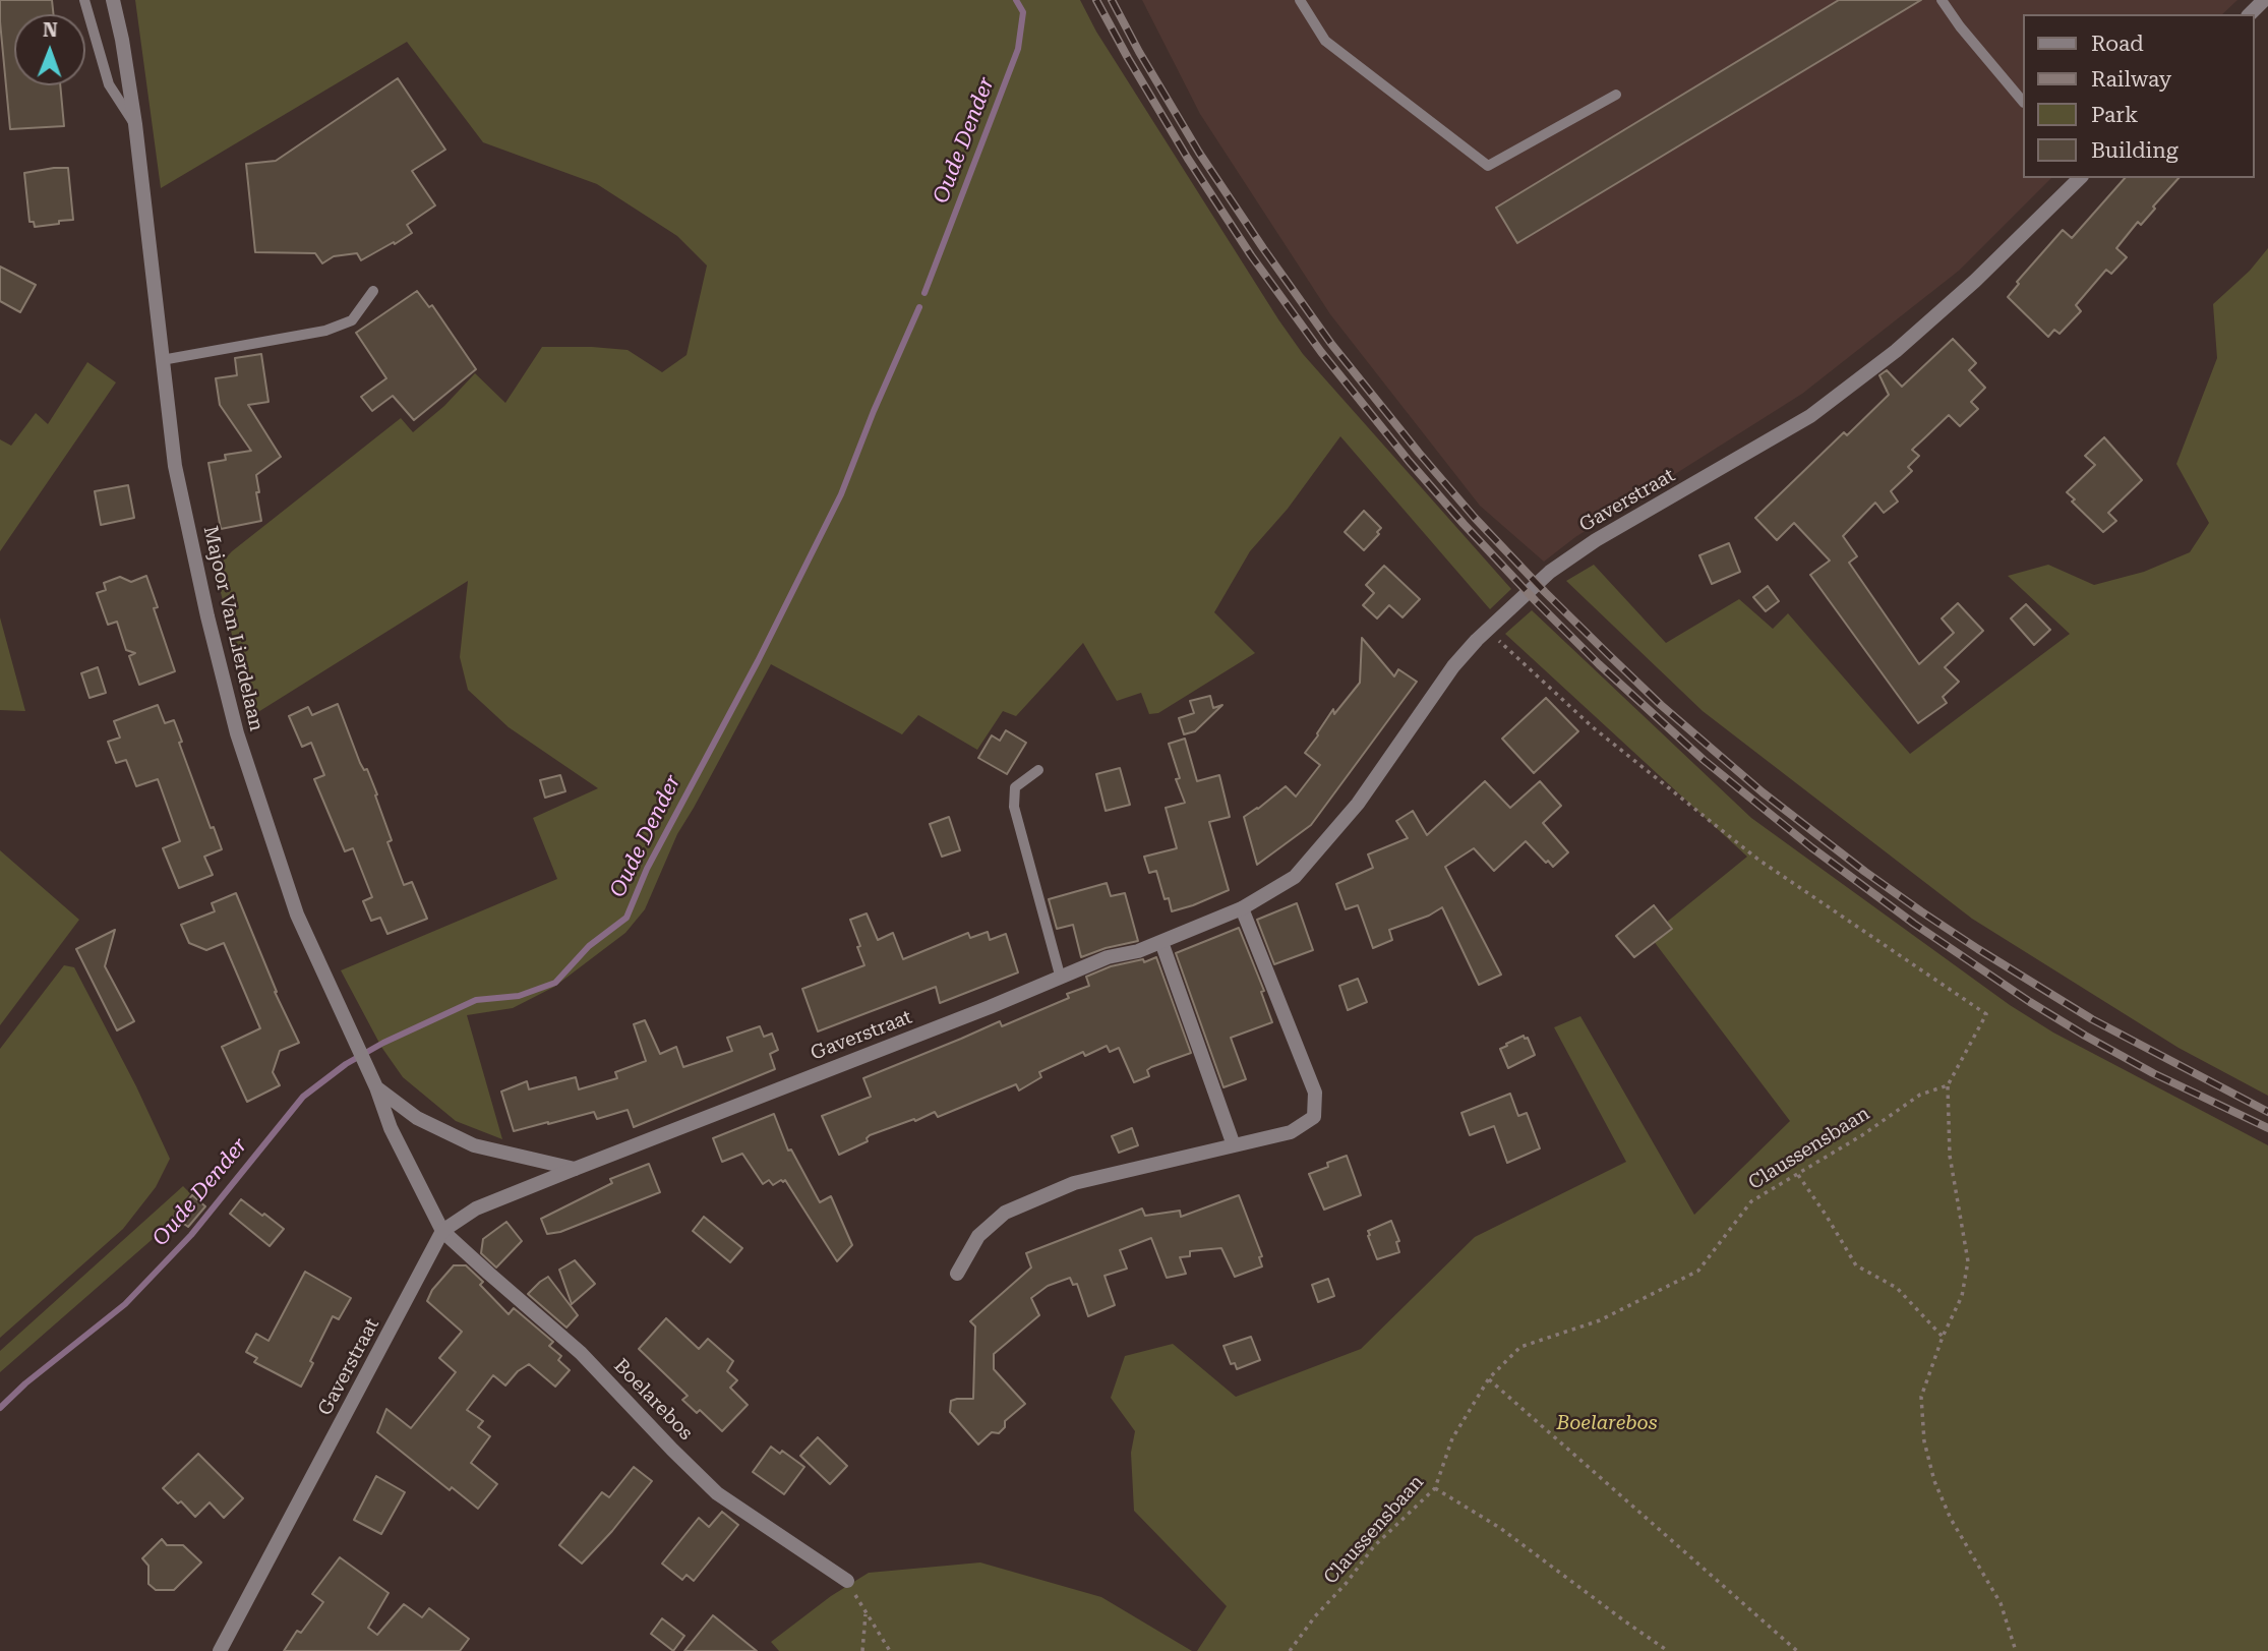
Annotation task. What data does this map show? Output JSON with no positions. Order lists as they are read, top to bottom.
{
  "streets": {
    "street": ["Gaverstraat", "Majoor Van Lierdelaan", "Boelarebos"],
    "path": ["Claussensbaan"]
  },
  "crossings": [
    ["Gaverstraat", "Majoor Van Lierdelaan"],
    ["Gaverstraat", "Boelarebos"],
    ["Majoor Van Lierdelaan", "Boelarebos"]
  ],
  "water": ["Oude Dender"],
  "parks": ["Boelarebos"],
  "legend": [
    "Road",
    "Railway",
    "Park",
    "Building"
  ],
  "north": "top"
}
